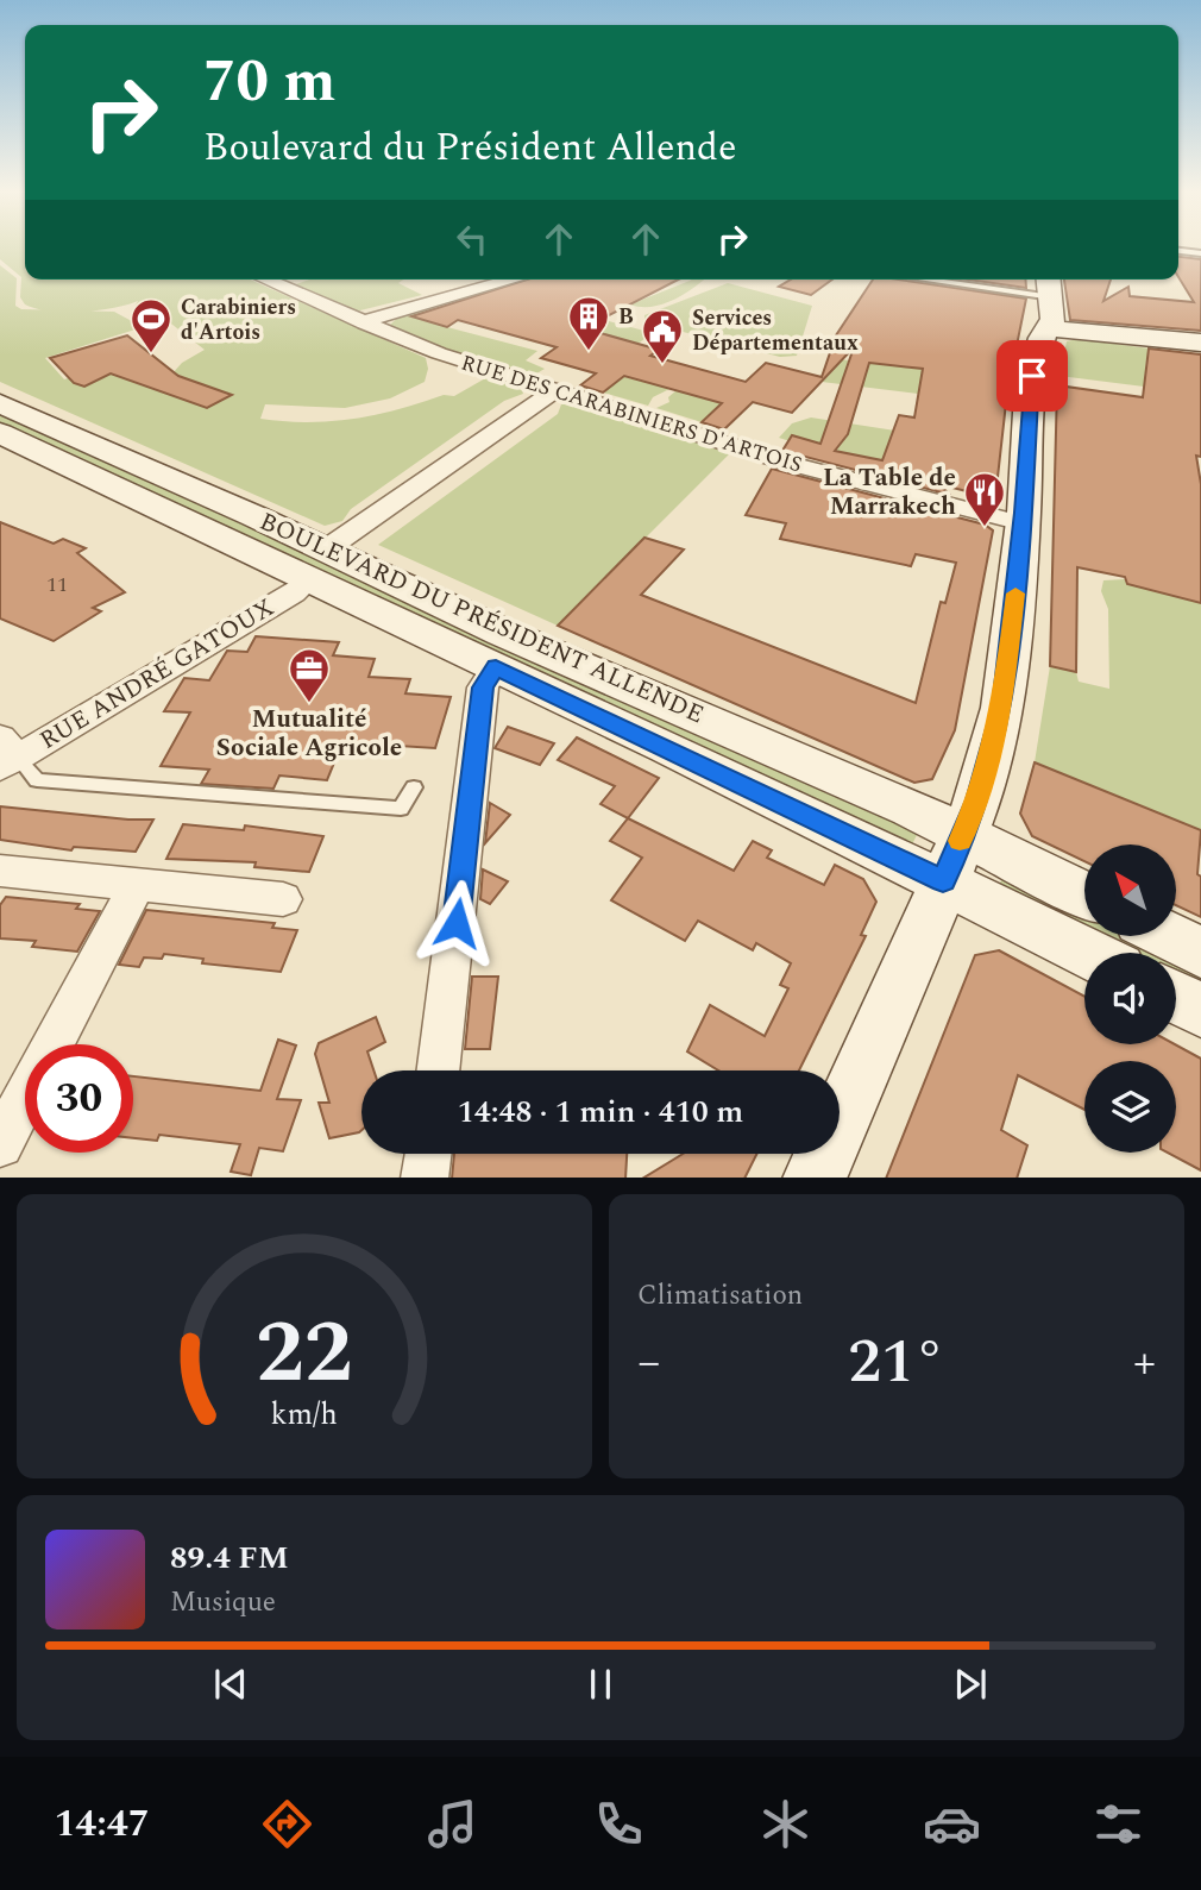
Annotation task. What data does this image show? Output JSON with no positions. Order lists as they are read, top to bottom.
{
  "streets": {
    "main road": ["BOULEVARD DU PRÉSIDENT ALLENDE"],
    "street": ["RUE DES CARABINIERS D'ARTOIS", "RUE ANDRÉ GATOUX"]
  },
  "crossings": [
    ["RUE DES CARABINIERS D'ARTOIS", "RUE ANDRÉ GATOUX"],
    ["BOULEVARD DU PRÉSIDENT ALLENDE", "RUE ANDRÉ GATOUX"]
  ],
  "places": {
    "building": ["B"],
    "sports": ["Carabiniers d'Artois"],
    "public building": ["Services Départementaux"],
    "restaurant": ["La Table de Marrakech"],
    "office": ["Mutualité Sociale Agricole"]
  },
  "house_numbers": ["11"],
  "north": "top left",
  "page": {
    "turn": ["70 m", "Boulevard du Président Allende"],
    "limit": "30",
    "trip": "14:48 · 1 min · 410 m",
    "tile": "Climatisation",
    "heat": ["−", "21°", "+"],
    "song": ["89.4 FM", "Musique"],
    "tabs": "14:47",
    "gauge": ["22", "km/h"]
  }
}
